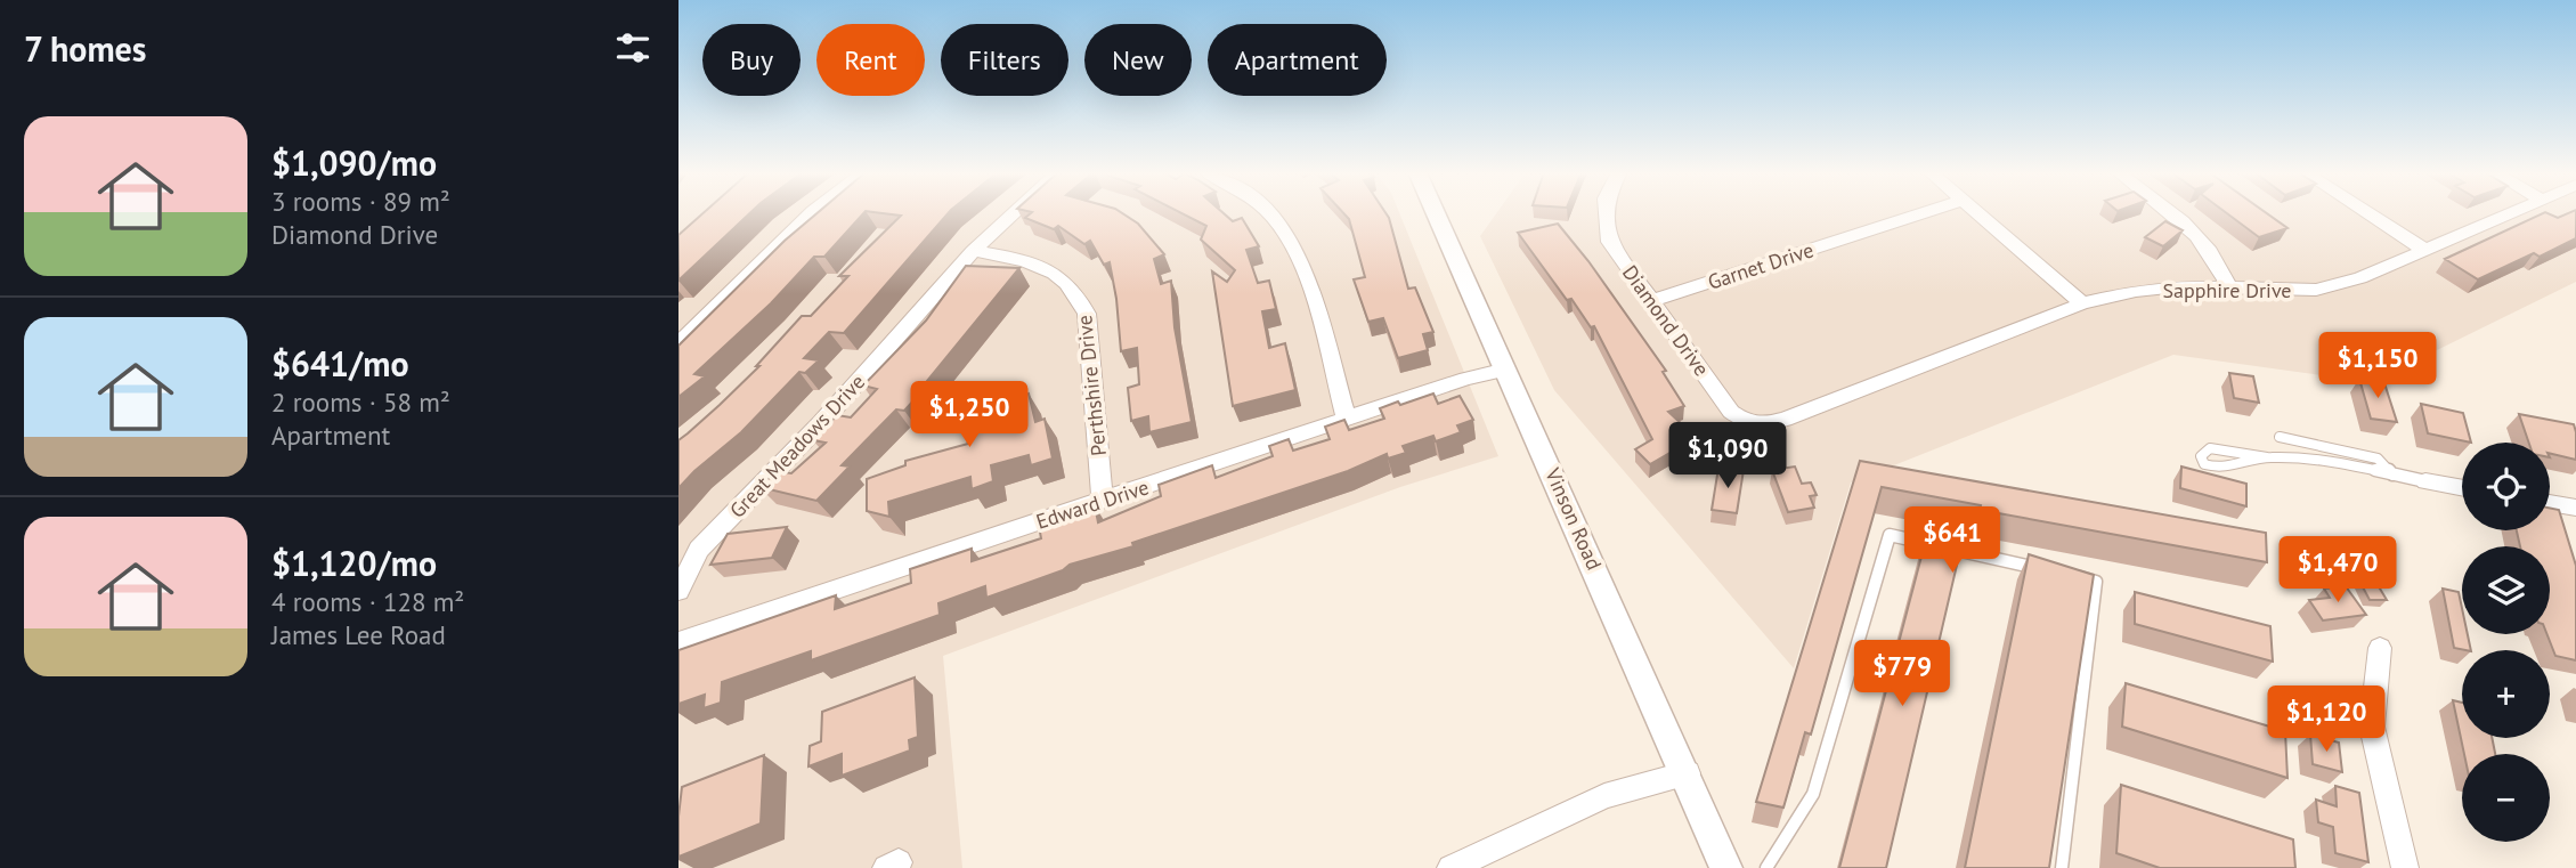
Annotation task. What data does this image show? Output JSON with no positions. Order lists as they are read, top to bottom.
{
  "streets": {
    "street": [
      "Garnet Drive",
      "Sapphire Drive",
      "Diamond Drive",
      "Perthshire Drive",
      "Great Meadows Drive",
      "Edward Drive",
      "Vinson Road"
    ]
  },
  "crossings": [
    ["Garnet Drive", "Diamond Drive"],
    ["Sapphire Drive", "Diamond Drive"],
    ["Perthshire Drive", "Great Meadows Drive"],
    ["Perthshire Drive", "Edward Drive"],
    ["Edward Drive", "Vinson Road"]
  ],
  "page": {
    "heading": "7 homes",
    "chip": [
      "Buy",
      "Rent",
      "Filters",
      "New",
      "Apartment"
    ],
    "list": [
      {
        "name": "$1,090/mo",
        "note": "3 rooms · 89 m² · Diamond Drive"
      },
      {
        "name": "$641/mo",
        "note": "2 rooms · 58 m² · Apartment"
      },
      {
        "name": "$1,120/mo",
        "note": "4 rooms · 128 m² · James Lee Road"
      }
    ],
    "price": [
      "$1,150",
      "$1,250",
      "$1,090",
      "$641",
      "$1,470",
      "$779",
      "$1,120"
    ],
    "map_buttons": ["+", "−"]
  }
}
